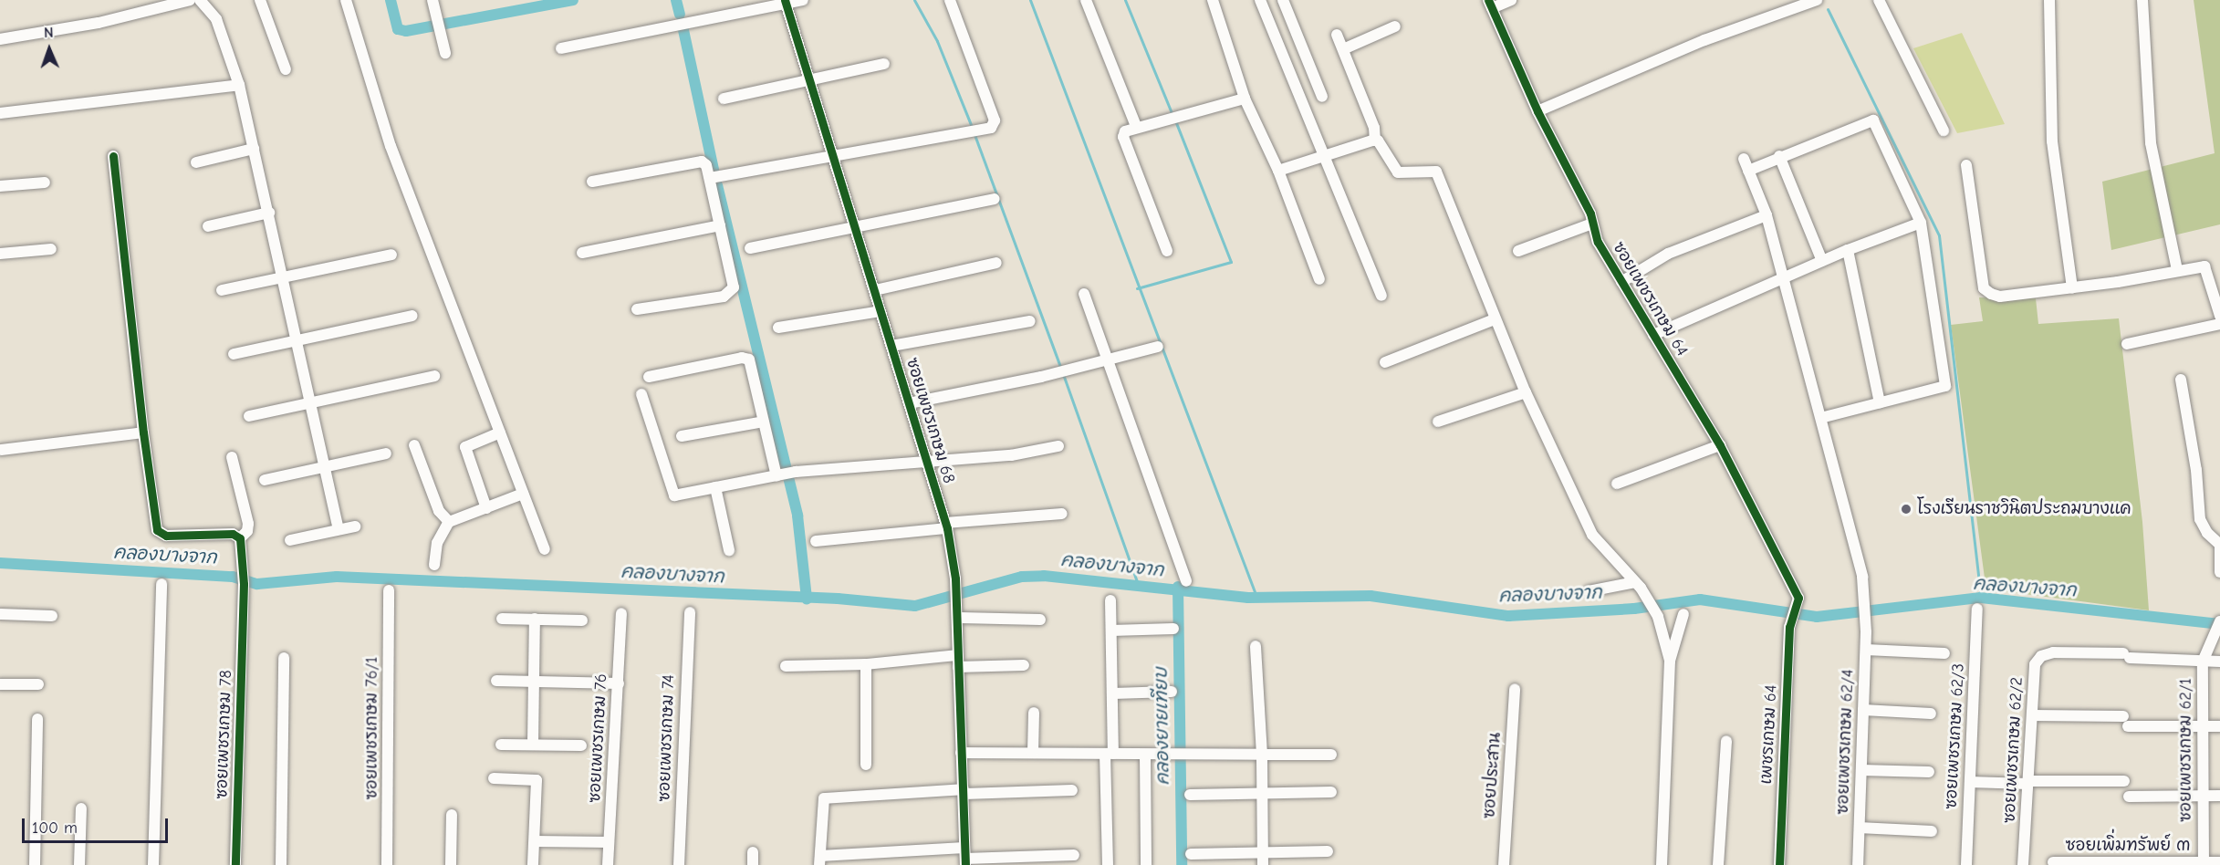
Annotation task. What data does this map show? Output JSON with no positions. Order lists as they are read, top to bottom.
{
  "streets": {
    "street": [
      "ซอยเพชรเกษม 64",
      "ซอยเพชรเกษม 68",
      "ซอยเพชรเกษม 76/1",
      "ซอยเพชรเกษม 78",
      "เพชรเกษม 64",
      "ซอยเพชรเกษม 62/3",
      "ซอยเพชรเกษม 76",
      "ซอยเพชรเกษม 74",
      "ซอยเพชรเกษม 62/4",
      "ซอยเพชรเกษม 62/2",
      "ซอยเพชรเกษม 62/1",
      "ซอยประสาน",
      "ซอยเพิ่มทรัพย์ ๓"
    ]
  },
  "crossings": [
    ["ซอยเพชรเกษม 64", "เพชรเกษม 64"],
    ["ซอยเพชรเกษม 62/2", "ซอยเพชรเกษม 62/1"],
    ["ซอยเพชรเกษม 62/1", "ซอยเพิ่มทรัพย์ ๓"]
  ],
  "water": ["คลองบางจาก", "คลองยายเทียบ"],
  "places": ["โรงเรียนราชวินิตประถมบางแค"],
  "scale_bar": "100 m",
  "north": "top"
}
